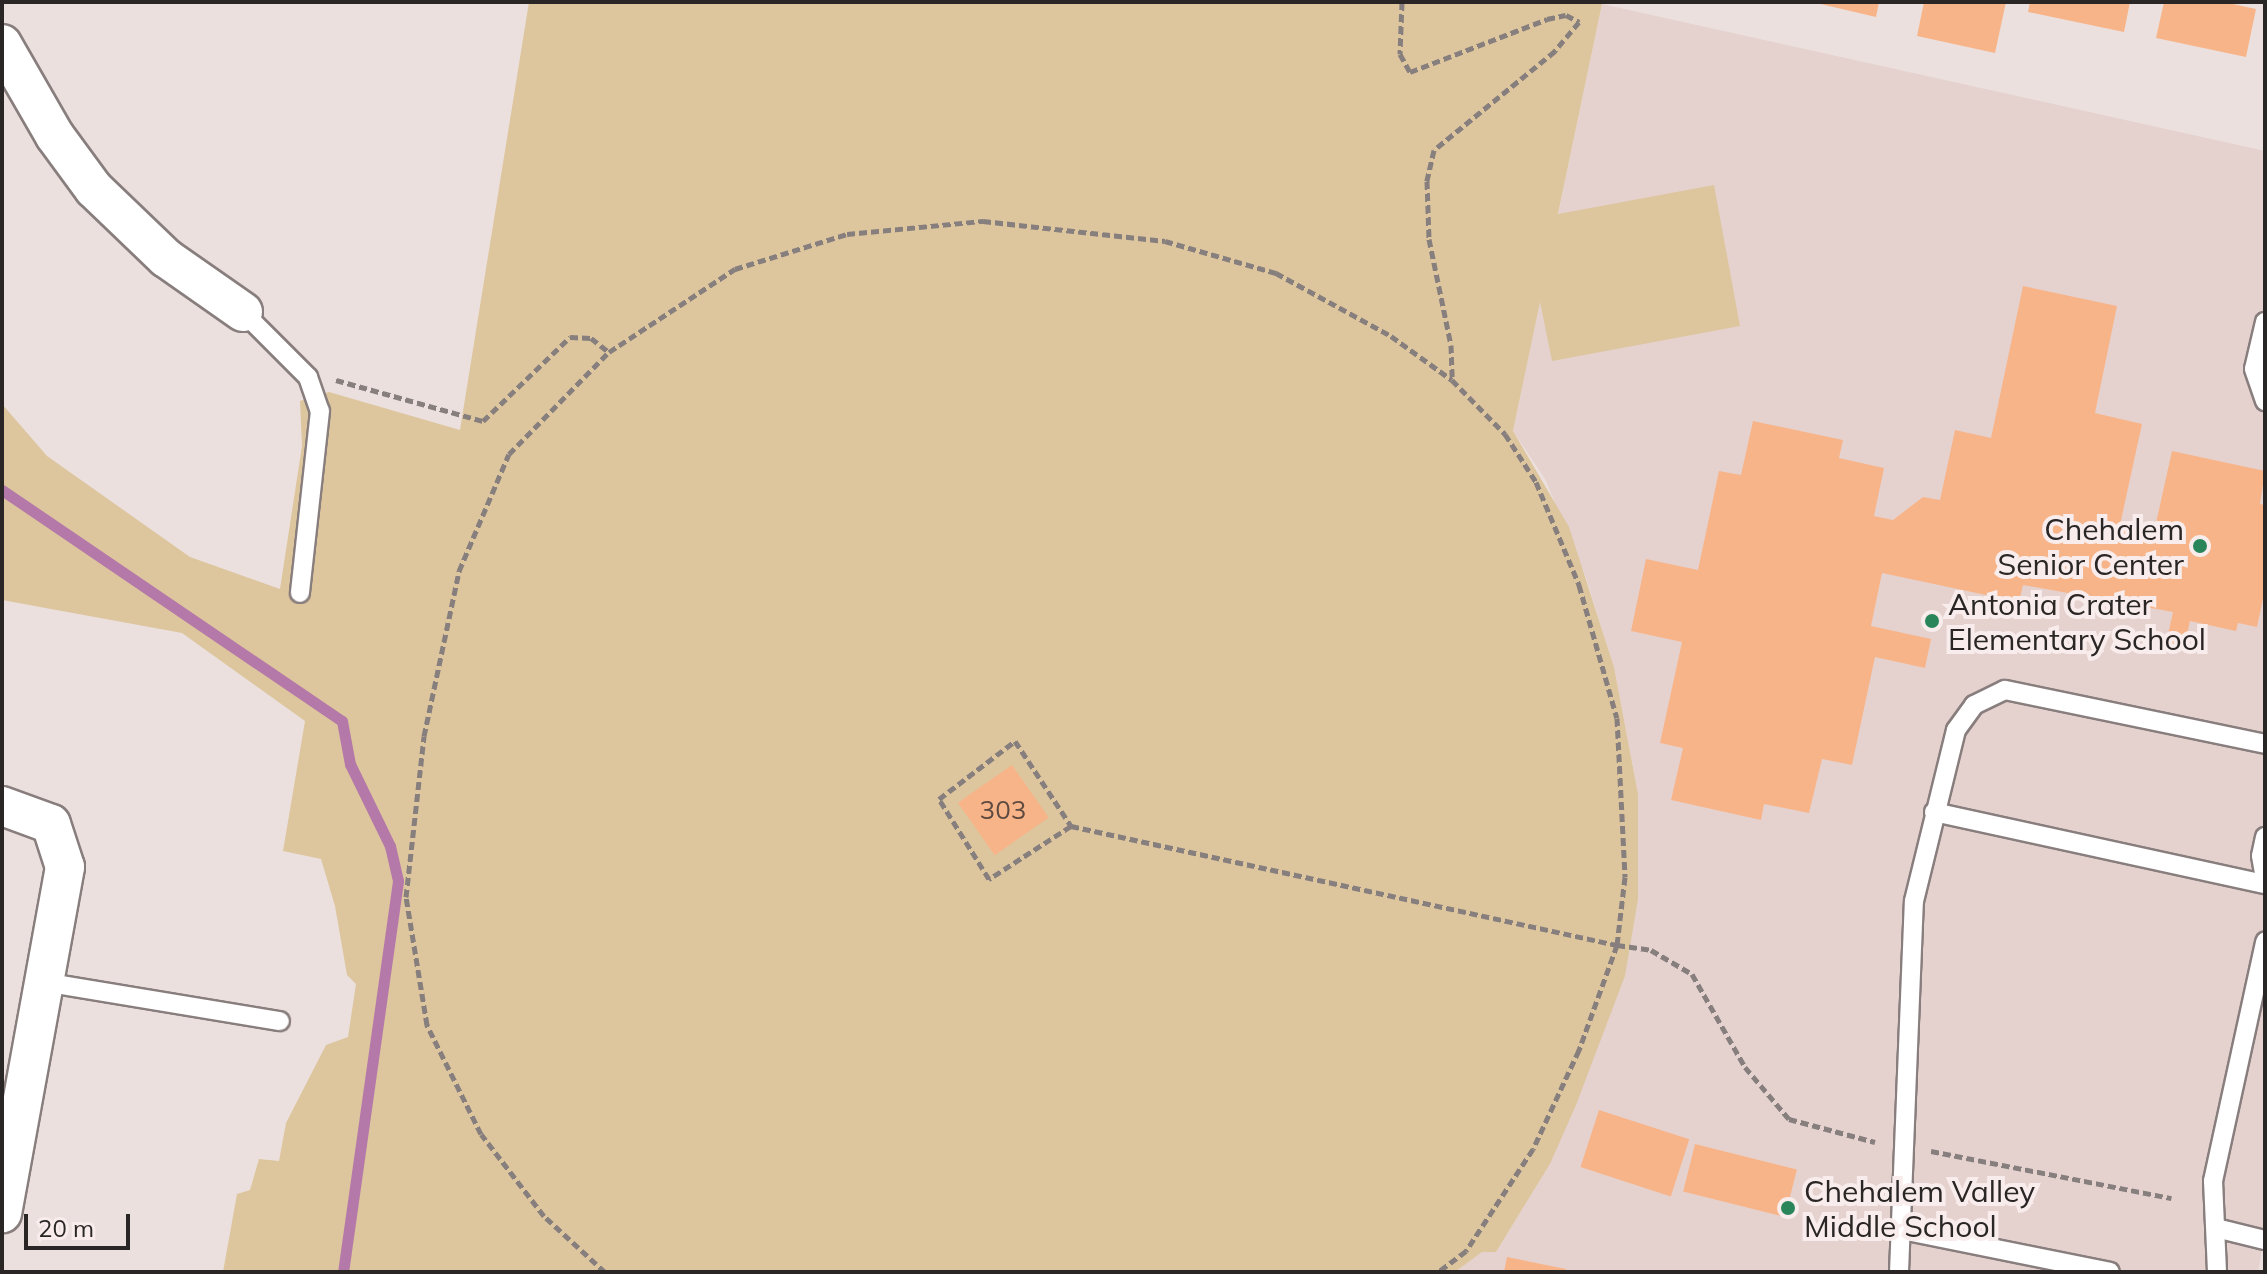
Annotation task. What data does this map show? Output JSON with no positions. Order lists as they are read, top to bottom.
{
  "places": ["Chehalem Senior Center", "Antonia Crater Elementary School", "Chehalem Valley Middle School"],
  "house_numbers": ["303"],
  "scale_bar": "20 m"
}
